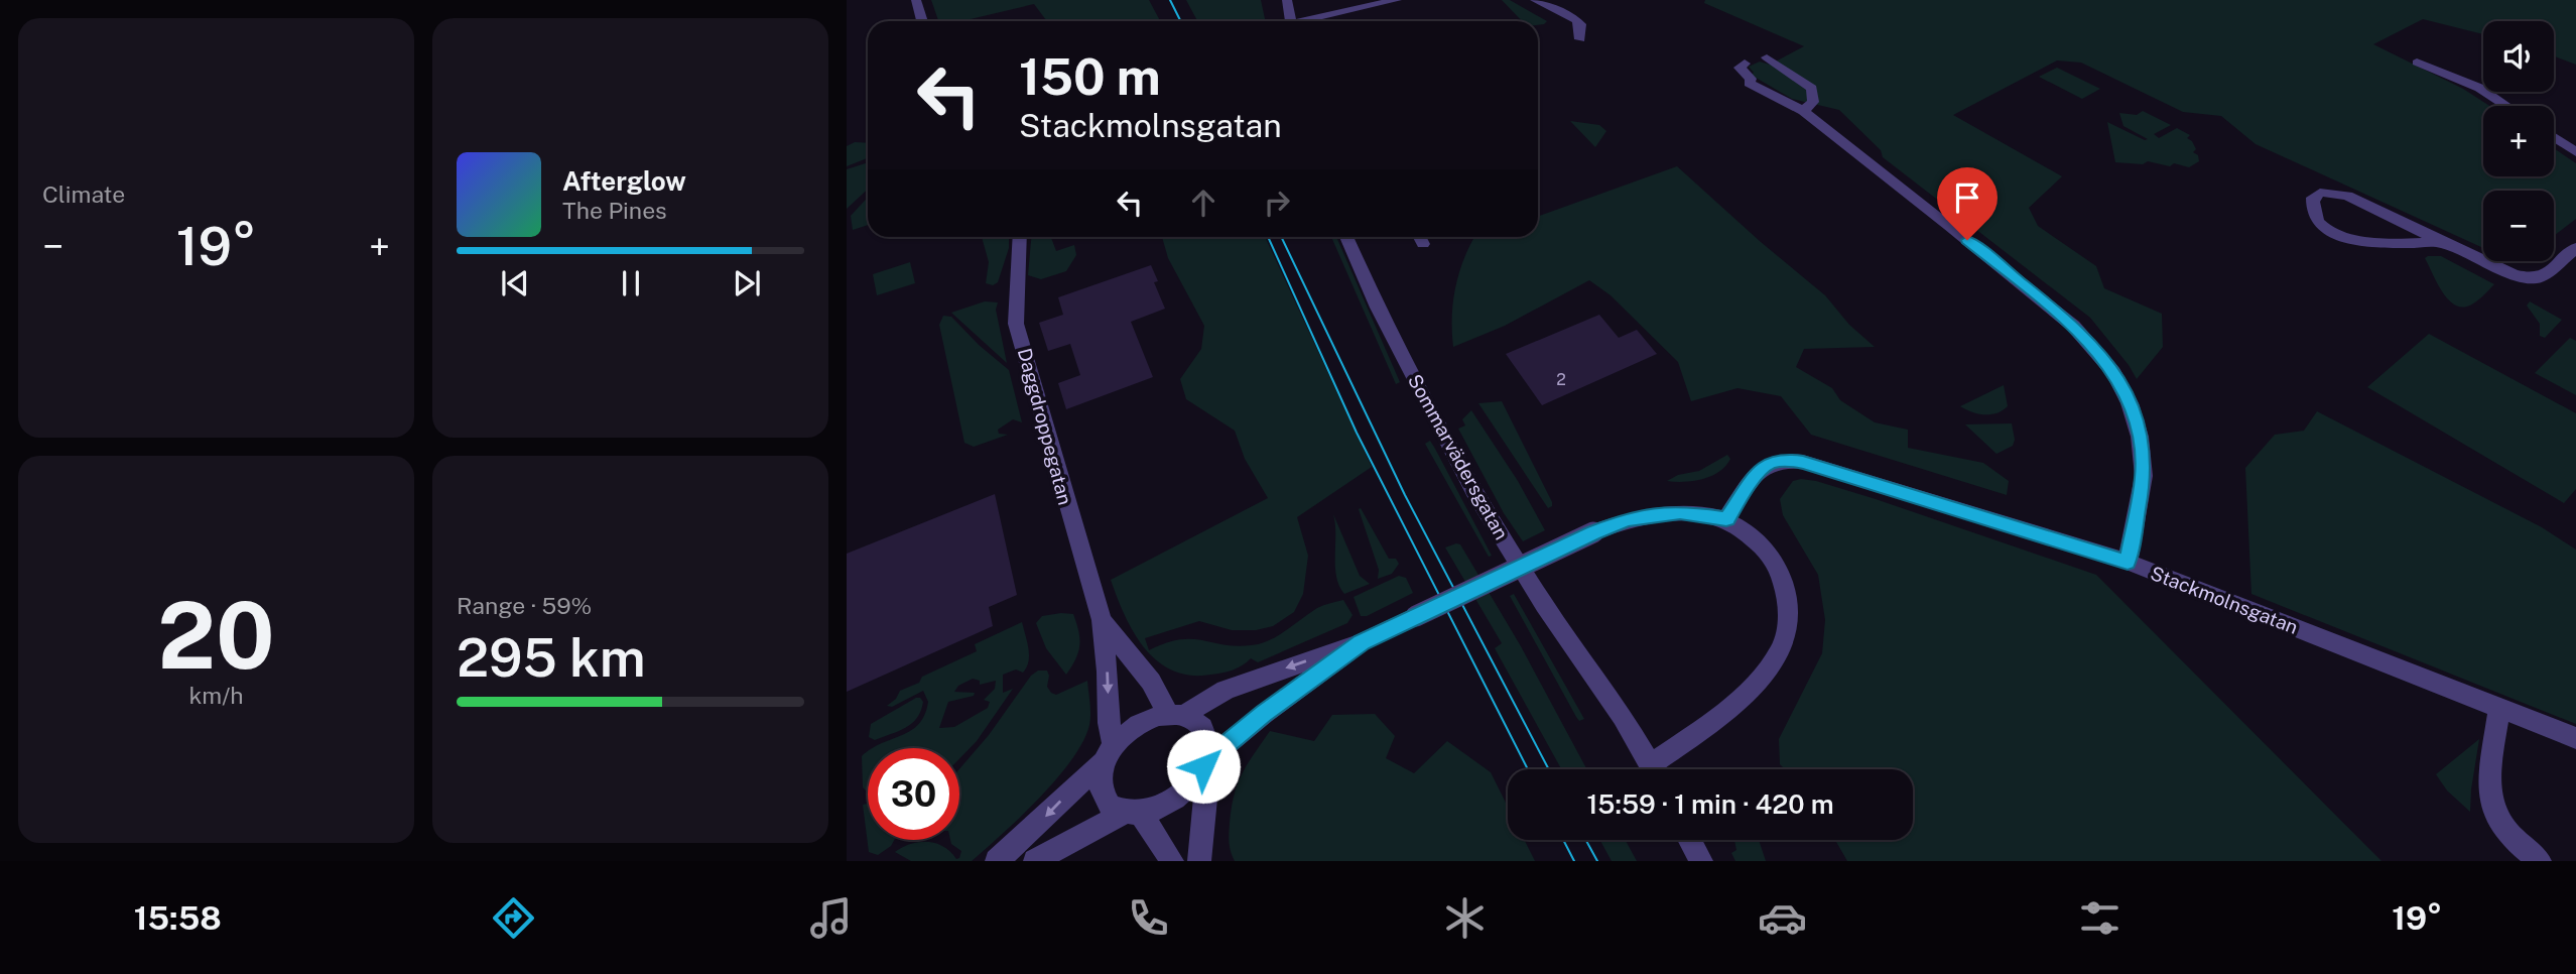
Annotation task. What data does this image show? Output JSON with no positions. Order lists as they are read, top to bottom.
{
  "streets": {
    "street": ["Daggdroppegatan", "Sommarvädersgatan", "Stackmolnsgatan"]
  },
  "house_numbers": ["2"],
  "page": {
    "tile": [
      "Climate",
      ["20", "km/h"],
      ["Range · 59%", "295 km"]
    ],
    "map_buttons": ["+", "−"],
    "turn": ["150 m", "Stackmolnsgatan"],
    "song": ["Afterglow", "The Pines"],
    "heat": ["−", "19°", "+"],
    "limit": "30",
    "trip": "15:59 · 1 min · 420 m",
    "tabs": ["15:58", "19°"]
  }
}
